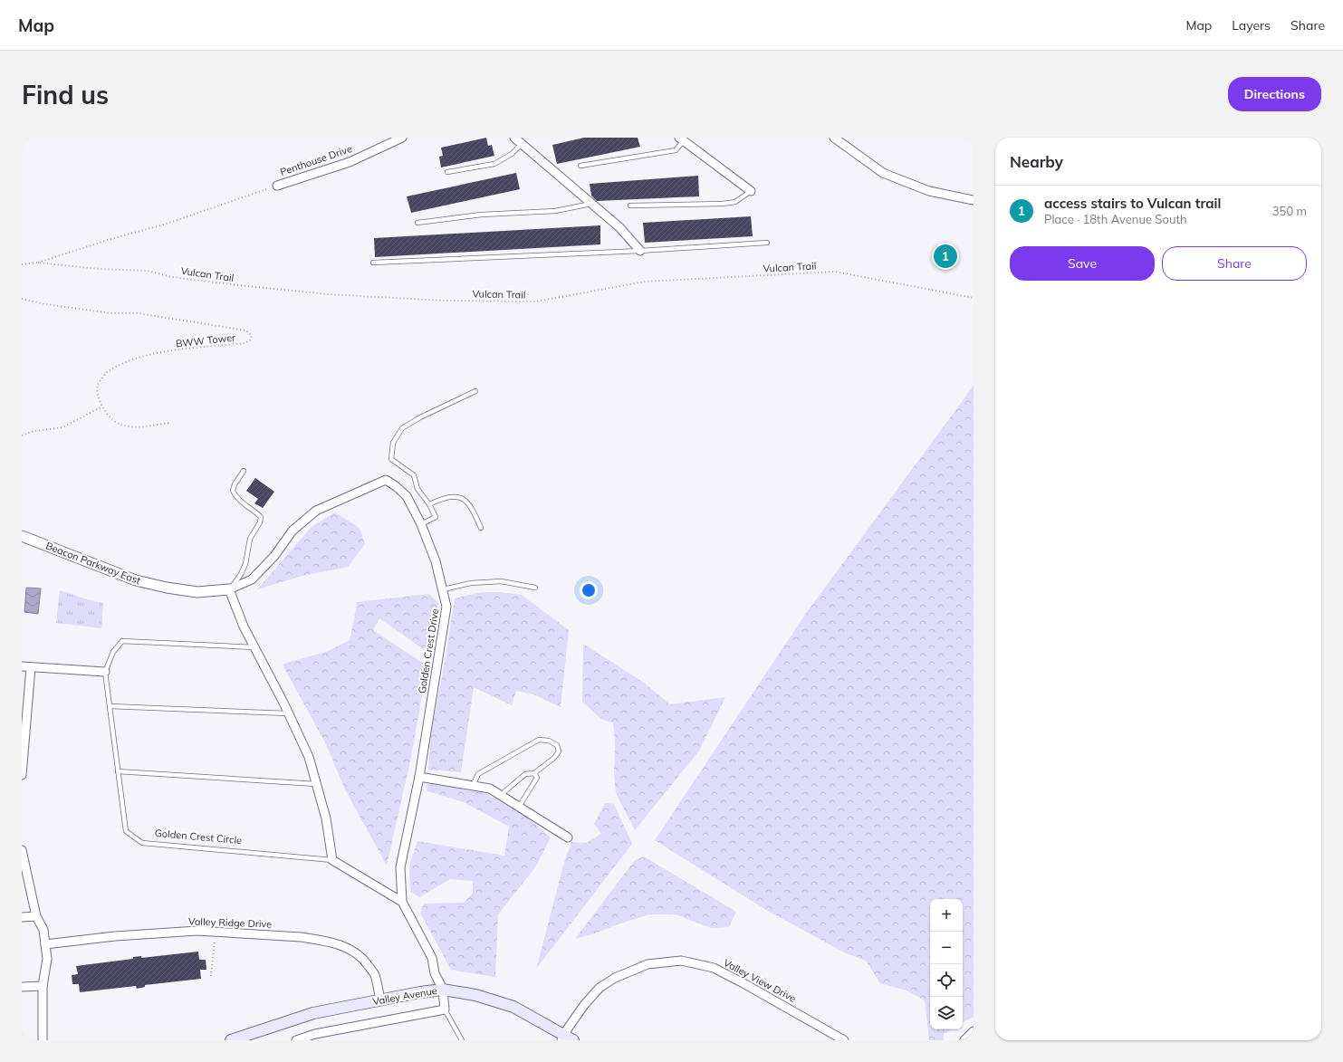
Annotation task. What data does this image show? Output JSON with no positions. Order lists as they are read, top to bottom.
{
  "streets": {
    "main road": ["Valley Avenue"],
    "street": [
      "Penthouse Drive",
      "Beacon Parkway East",
      "Golden Crest Drive",
      "Golden Crest Circle",
      "Valley Ridge Drive",
      "Valley View Drive"
    ],
    "path": ["Vulcan Trail", "BWW Tower"]
  },
  "crossings": [
    ["Beacon Parkway East", "Golden Crest Drive"],
    ["Golden Crest Drive", "Golden Crest Circle"],
    ["Golden Crest Drive", "Valley Avenue"],
    ["Valley Ridge Drive", "Valley Avenue"],
    ["Valley View Drive", "Valley Avenue"]
  ],
  "page": {
    "header": "Map",
    "nav": ["Map", "Layers", "Share"],
    "buttons": [
      "Directions",
      ["Save", "Share"]
    ],
    "title": "Find us",
    "heading": "Nearby",
    "list": [
      {
        "mark": "1",
        "name": "access stairs to Vulcan trail",
        "note": "Place · 18th Avenue South",
        "value": "350 m"
      }
    ],
    "pins": "1",
    "map_buttons": ["+", "−"]
  }
}
